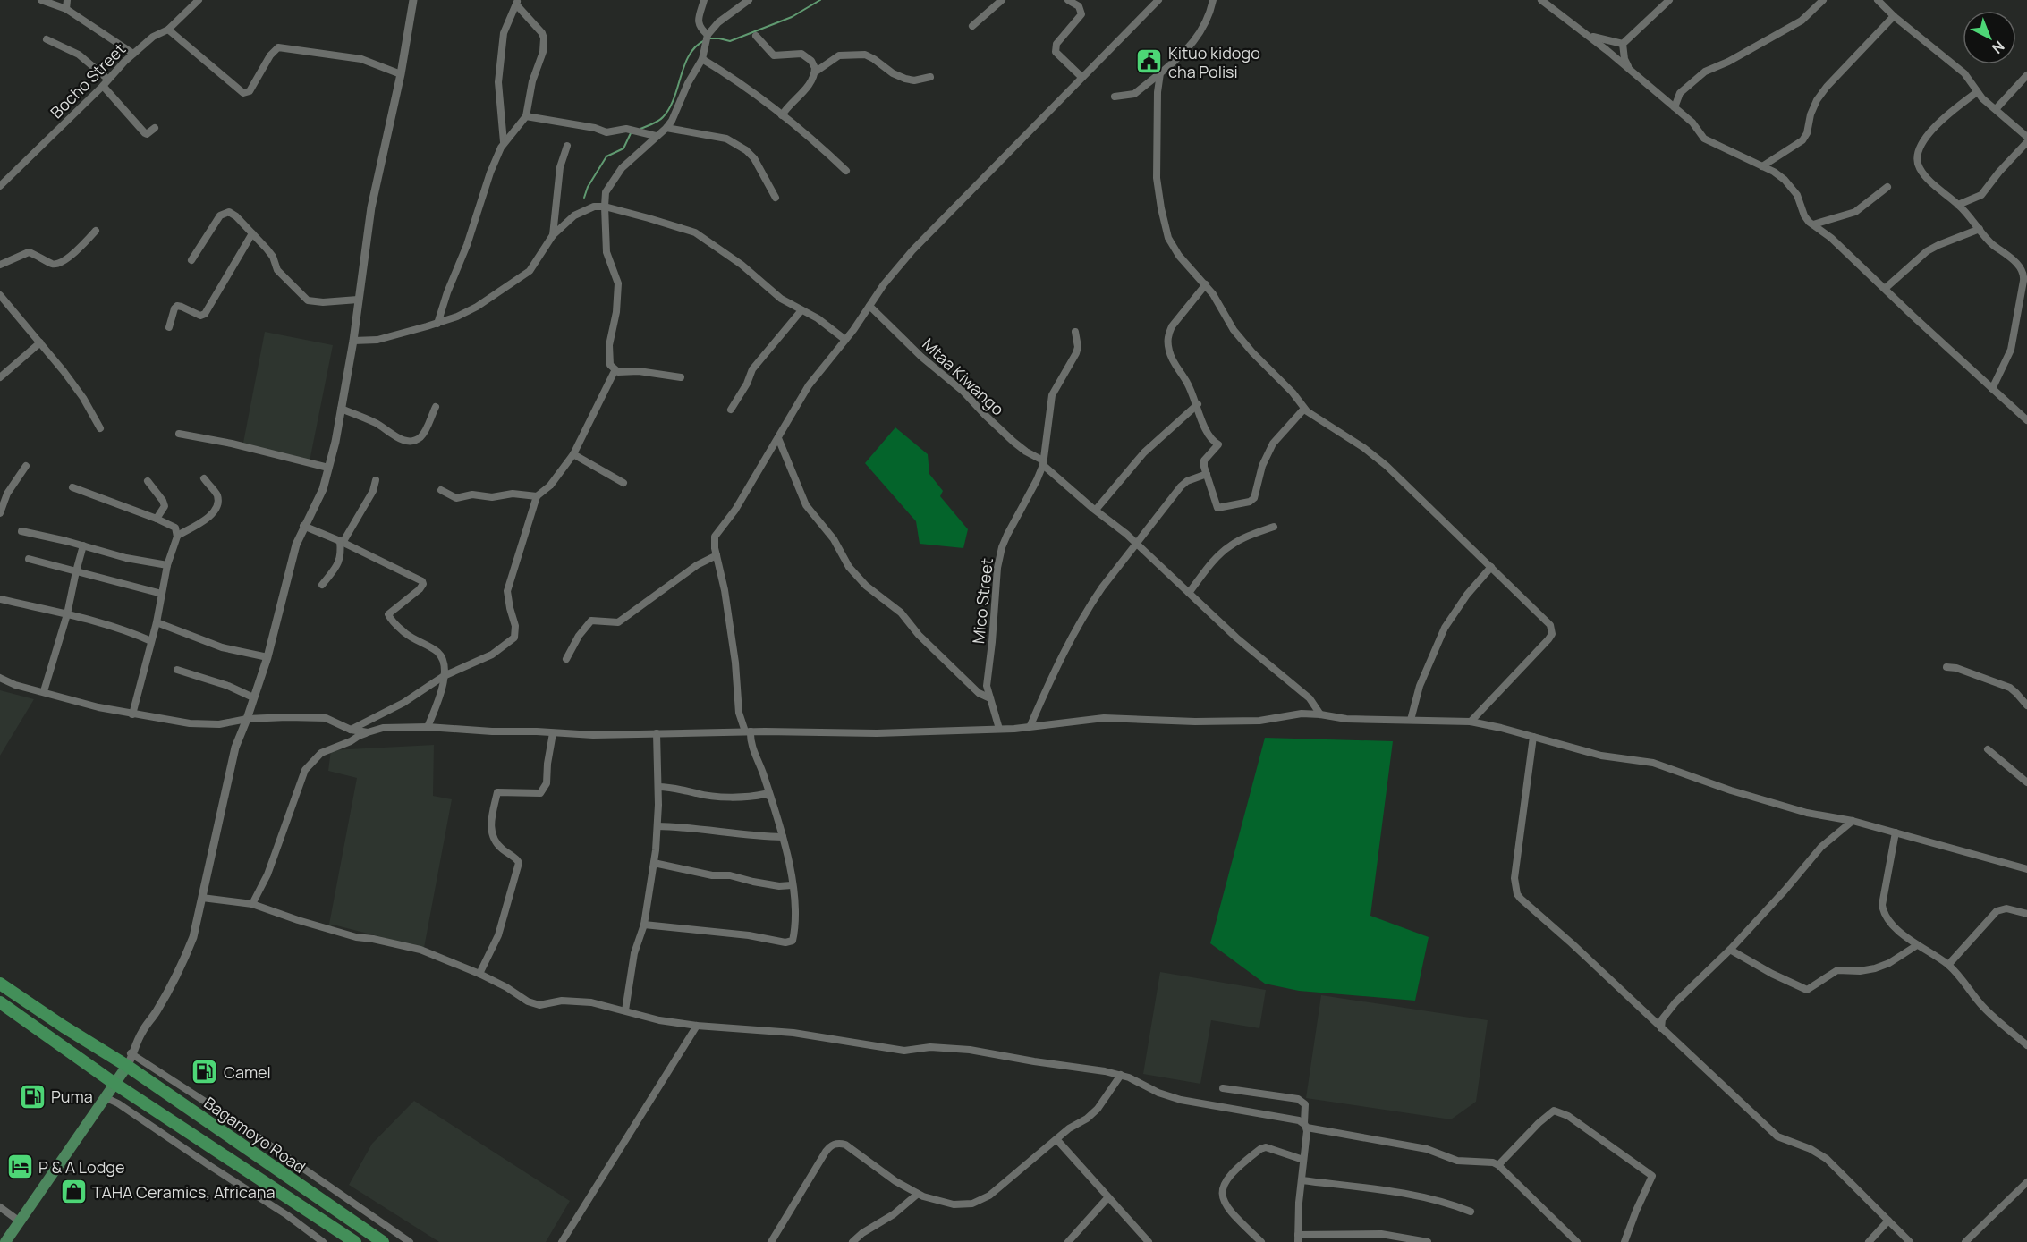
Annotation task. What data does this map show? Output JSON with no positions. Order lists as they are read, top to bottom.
{
  "streets": {
    "highway": ["Bagamoyo Road"],
    "street": ["Bocho Street", "Mtaa Kiwango", "Mico Street"]
  },
  "crossings": [
    ["Mtaa Kiwango", "Mico Street"]
  ],
  "places": {
    "public building": ["Kituo kidogo cha Polisi"],
    "fuel station": ["Camel", "Puma"],
    "hotel": ["P & A Lodge"],
    "shop": ["TAHA Ceramics, Africana"]
  },
  "north": "bottom right"
}
